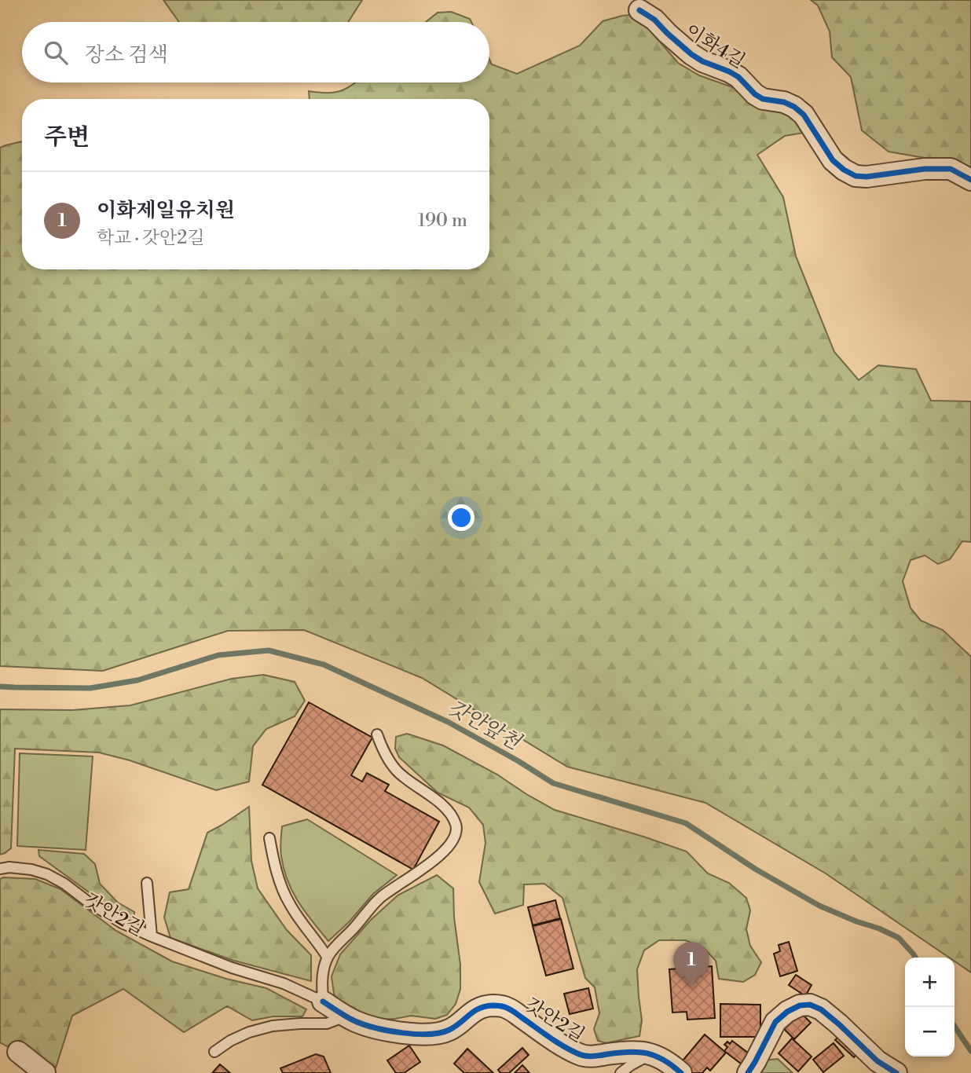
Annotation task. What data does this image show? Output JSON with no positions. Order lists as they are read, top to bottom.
{
  "streets": {
    "street": ["이화4길", "갓안2길"]
  },
  "water": ["갓안앞천"],
  "page": {
    "search": "장소 검색",
    "heading": "주변",
    "list": [
      {
        "mark": "1",
        "name": "이화제일유치원",
        "note": "학교 · 갓안2길",
        "value": "190 m"
      }
    ],
    "pins": "1",
    "map_buttons": ["+", "−"]
  }
}
